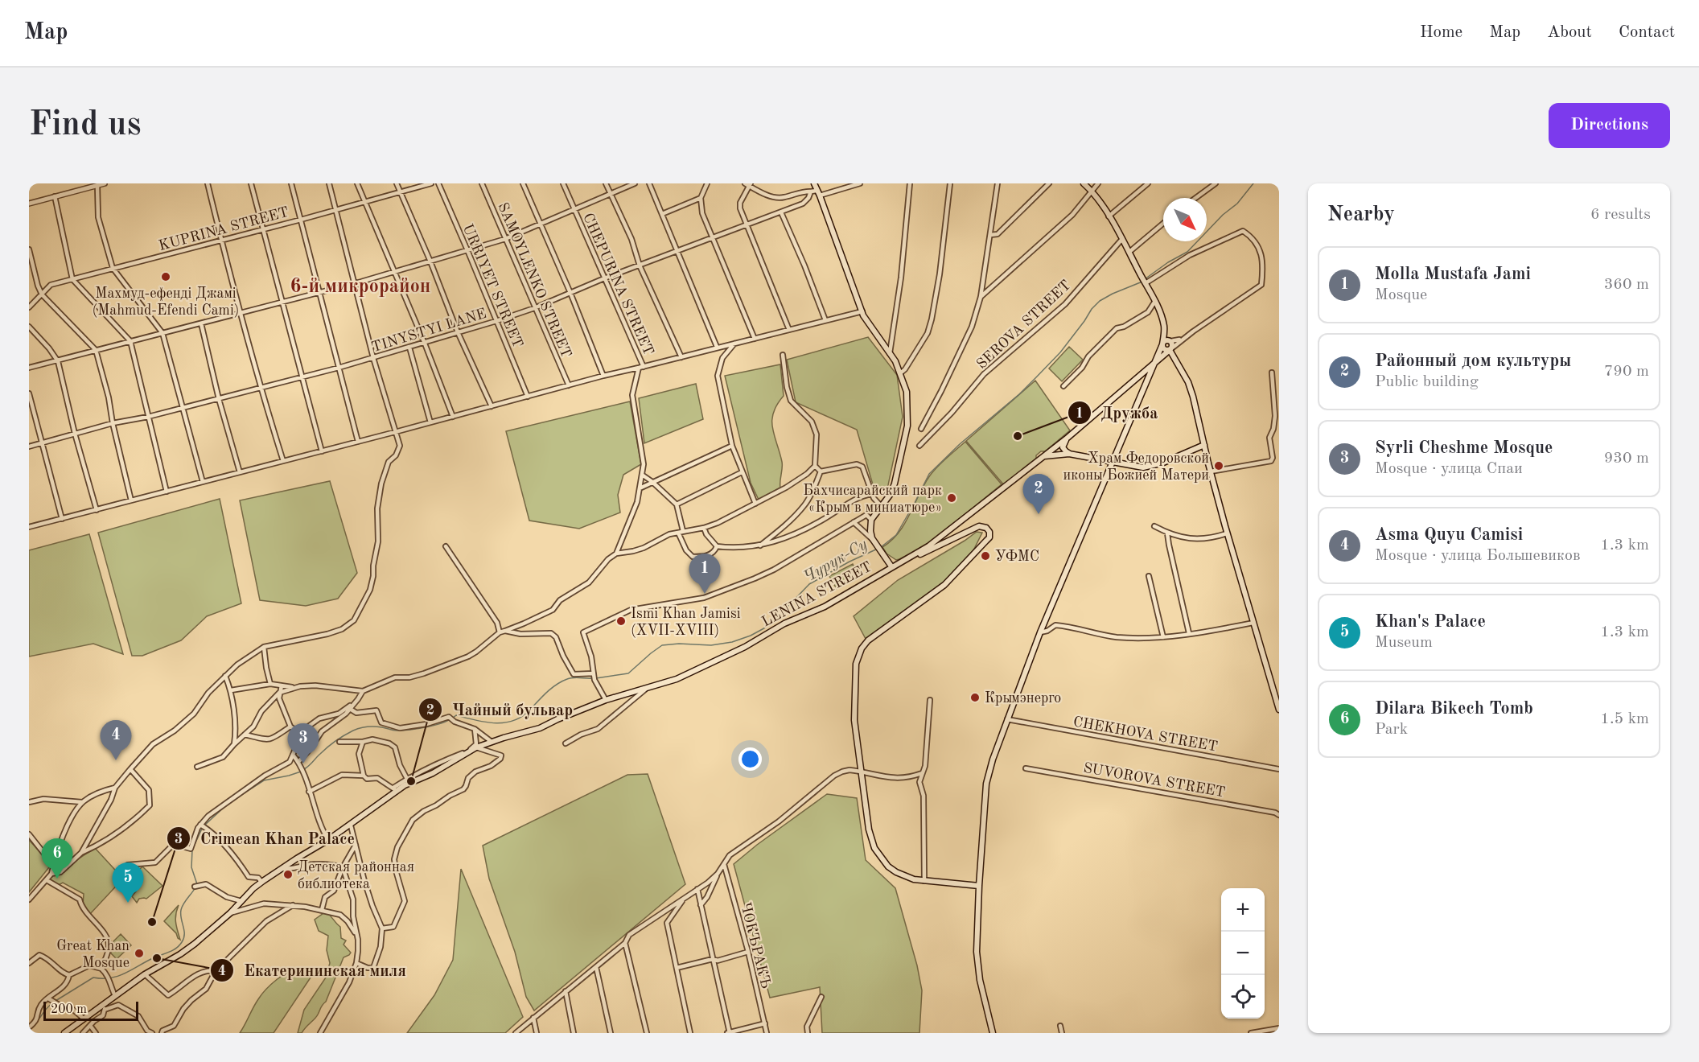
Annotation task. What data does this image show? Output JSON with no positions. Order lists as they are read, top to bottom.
{
  "streets": {
    "main road": ["LENINA STREET"],
    "street": [
      "KUPRINA STREET",
      "SAMOYLENKO STREET",
      "CHEPURINA STREET",
      "URRIYET STREET",
      "SEROVA STREET",
      "TINYSTYI LANE",
      "CHEKHOVA STREET",
      "SUVOROVA STREET",
      "ЧОКЪРАКЪ"
    ]
  },
  "crossings": [
    ["SAMOYLENKO STREET", "TINYSTYI LANE"],
    ["CHEPURINA STREET", "TINYSTYI LANE"],
    ["URRIYET STREET", "TINYSTYI LANE"]
  ],
  "districts": ["6-й микрорайон"],
  "water": ["Чурук-Су"],
  "places": [
    "Махмуд-ефенді Джамі (Mahmud-Efendi Cami)",
    "Дружба",
    "Xрам Федоровской иконы Божией Матери",
    "Бахчисарайский парк «Крым в миниатюре»",
    "УФМС",
    "Ismi Khan Jamisi (XVII-XVIII)",
    "Крымэнерго",
    "Чайный бульвар",
    "Детская районная библиотека",
    "Crimean Khan Palace",
    "Great Khan Mosque",
    "Екатерининская миля"
  ],
  "scale_bar": "200 m",
  "north": "bottom right",
  "page": {
    "header": "Map",
    "nav": [
      "Home",
      "Map",
      "About",
      "Contact"
    ],
    "buttons": "Directions",
    "title": "Find us",
    "heading": ["Nearby", "6 results"],
    "list": [
      {
        "mark": "1",
        "name": "Molla Mustafa Jami",
        "note": "Mosque",
        "value": "360 m"
      },
      {
        "mark": "2",
        "name": "Районный дом культуры",
        "note": "Public building",
        "value": "790 m"
      },
      {
        "mark": "3",
        "name": "Syrli Cheshme Mosque",
        "note": "Mosque · улица Спаи",
        "value": "930 m"
      },
      {
        "mark": "4",
        "name": "Asma Quyu Camisi",
        "note": "Mosque · улица Большевиков",
        "value": "1.3 km"
      },
      {
        "mark": "5",
        "name": "Khan's Palace",
        "note": "Museum",
        "value": "1.3 km"
      },
      {
        "mark": "6",
        "name": "Dilara Bikech Tomb",
        "note": "Park",
        "value": "1.5 km"
      }
    ],
    "pins": [
      "2",
      "1",
      "4",
      "3",
      "6",
      "5"
    ],
    "map_buttons": ["+", "−"],
    "scale": "200 m"
  }
}
